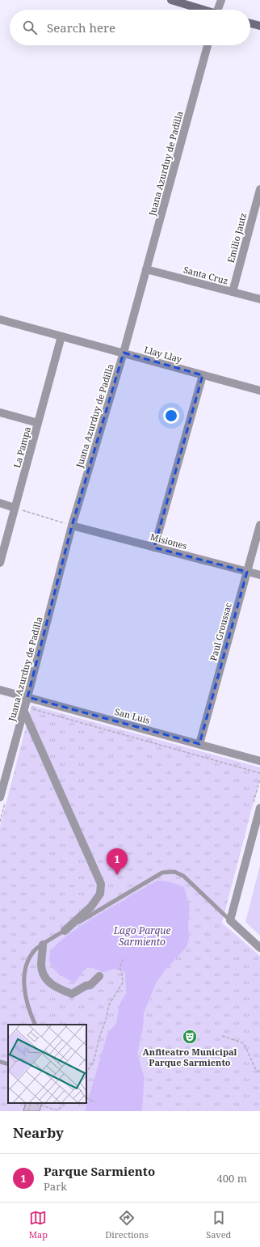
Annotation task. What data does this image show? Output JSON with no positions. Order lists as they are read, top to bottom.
{
  "streets": {
    "street": [
      "Juana Azurduy de Padilla",
      "Emilio Jautz",
      "Santa Cruz",
      "Llay Llay",
      "La Pampa",
      "Misiones",
      "Paul Groussac",
      "San Luis"
    ]
  },
  "crossings": [
    ["Juana Azurduy de Padilla", "Santa Cruz"],
    ["Juana Azurduy de Padilla", "Llay Llay"],
    ["Juana Azurduy de Padilla", "Misiones"],
    ["Juana Azurduy de Padilla", "San Luis"],
    ["Emilio Jautz", "Santa Cruz"],
    ["Llay Llay", "La Pampa"],
    ["Misiones", "Paul Groussac"],
    ["Paul Groussac", "San Luis"]
  ],
  "water": ["Lago Parque Sarmiento"],
  "places": {
    "theatre": ["Anfiteatro Municipal Parque Sarmiento"]
  },
  "page": {
    "search": "Search here",
    "pins": "1",
    "heading": "Nearby",
    "list": [
      {
        "mark": "1",
        "name": "Parque Sarmiento",
        "note": "Park",
        "value": "400 m"
      }
    ],
    "nav": ["Map", "Directions", "Saved"]
  }
}
